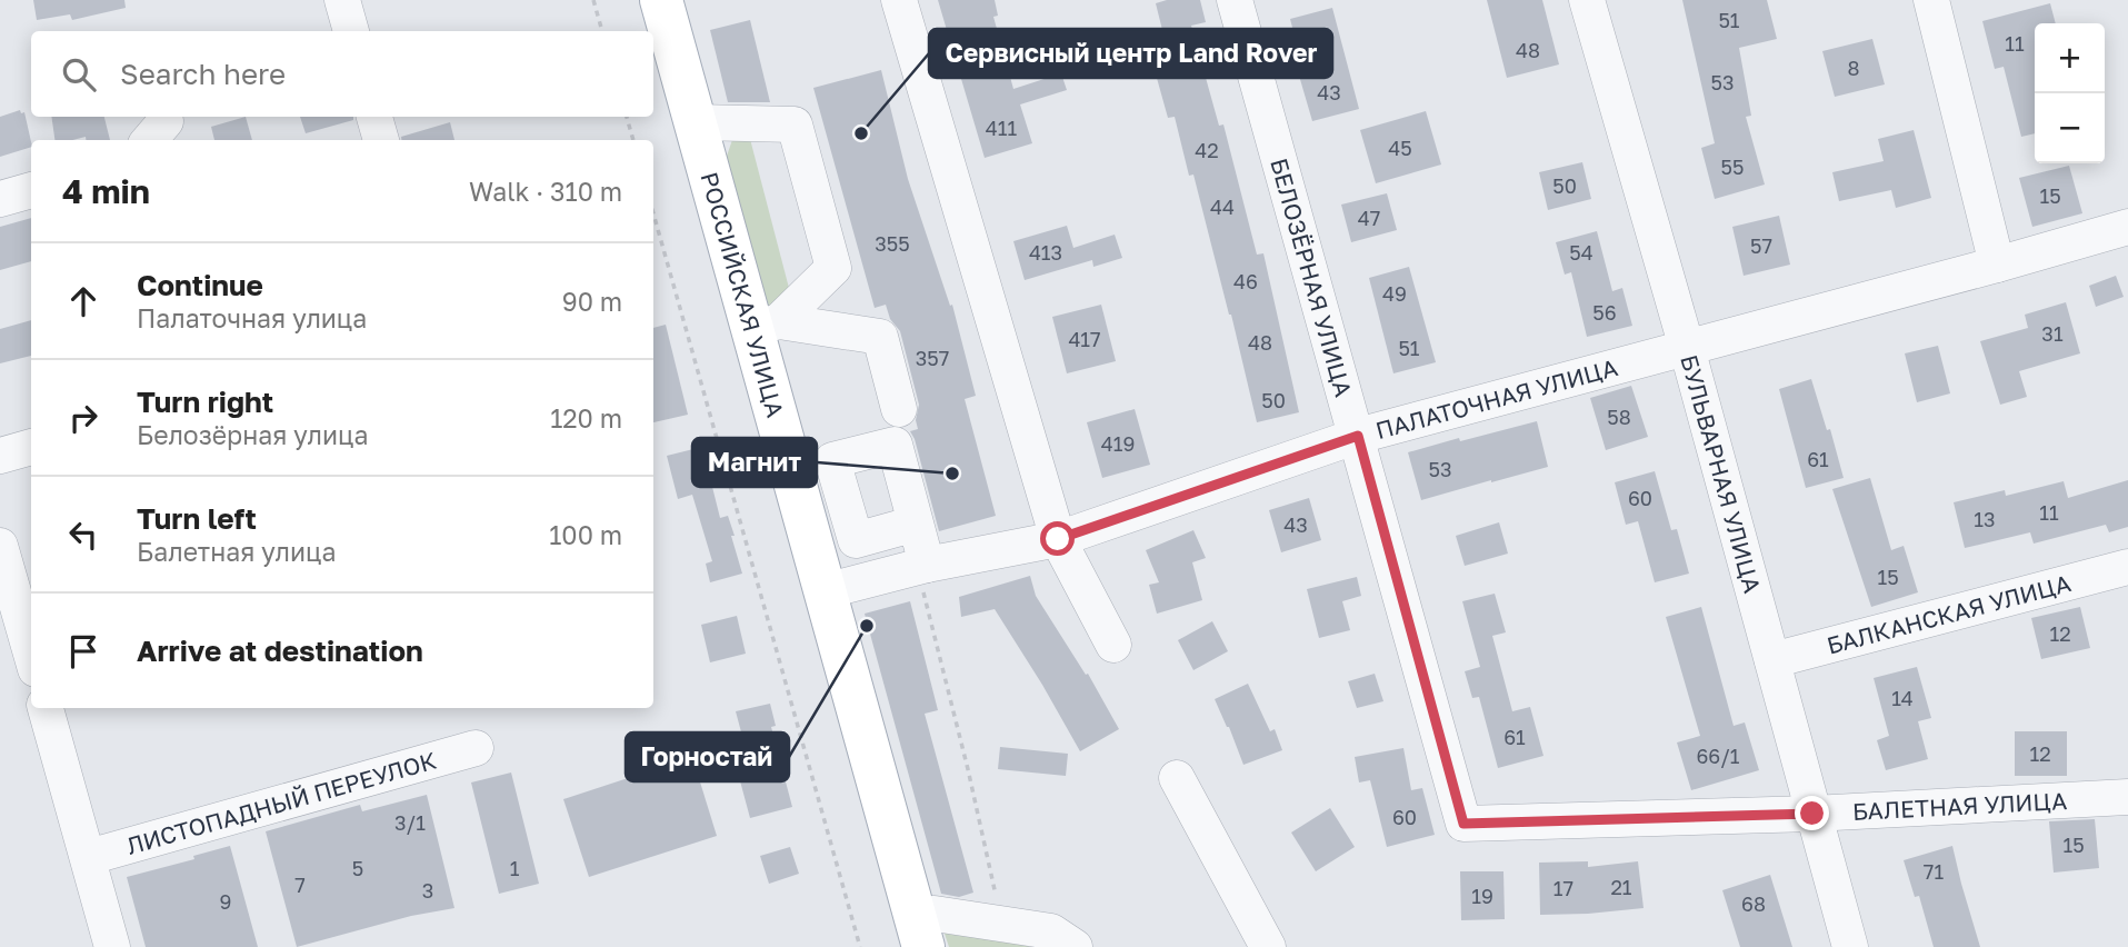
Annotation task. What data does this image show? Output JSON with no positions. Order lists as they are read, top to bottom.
{
  "streets": {
    "main road": ["РОССИЙСКАЯ УЛИЦА"],
    "street": [
      "БЕЛОЗЁРНАЯ УЛИЦА",
      "ПАЛАТОЧНАЯ УЛИЦА",
      "БУЛЬВАРНАЯ УЛИЦА",
      "БАЛКАНСКАЯ УЛИЦА",
      "ЛИСТОПАДНЫЙ ПЕРЕУЛОК",
      "БАЛЕТНАЯ УЛИЦА"
    ]
  },
  "crossings": [
    ["БЕЛОЗЁРНАЯ УЛИЦА", "ПАЛАТОЧНАЯ УЛИЦА"],
    ["БЕЛОЗЁРНАЯ УЛИЦА", "БАЛЕТНАЯ УЛИЦА"],
    ["РОССИЙСКАЯ УЛИЦА", "ПАЛАТОЧНАЯ УЛИЦА"],
    ["ПАЛАТОЧНАЯ УЛИЦА", "БУЛЬВАРНАЯ УЛИЦА"],
    ["БУЛЬВАРНАЯ УЛИЦА", "БАЛКАНСКАЯ УЛИЦА"],
    ["БУЛЬВАРНАЯ УЛИЦА", "БАЛЕТНАЯ УЛИЦА"]
  ],
  "places": ["Сервисный центр Land Rover", "Магнит", "Горностай"],
  "house_numbers": [
    "51",
    "11",
    "48",
    "8",
    "53",
    "43",
    "411",
    "45",
    "42",
    "55",
    "50",
    "15",
    "44",
    "47",
    "355",
    "57",
    "413",
    "54",
    "46",
    "49",
    "56",
    "31",
    "417",
    "48",
    "51",
    "357",
    "50",
    "58",
    "419",
    "61",
    "53",
    "60",
    "11",
    "13",
    "43",
    "15",
    "12",
    "14",
    "61",
    "12",
    "66/1",
    "60",
    "3/1",
    "15",
    "5",
    "1",
    "71",
    "7",
    "21",
    "17",
    "3",
    "19",
    "9",
    "68"
  ],
  "page": {
    "map_buttons": ["+", "−"],
    "search": "Search here",
    "heading": ["4 min", "Walk · 310 m"],
    "list": [
      ["Continue", "Палаточная улица", "90 m"],
      ["Turn right", "Белозёрная улица", "120 m"],
      ["Turn left", "Балетная улица", "100 m"],
      "Arrive at destination"
    ]
  }
}
